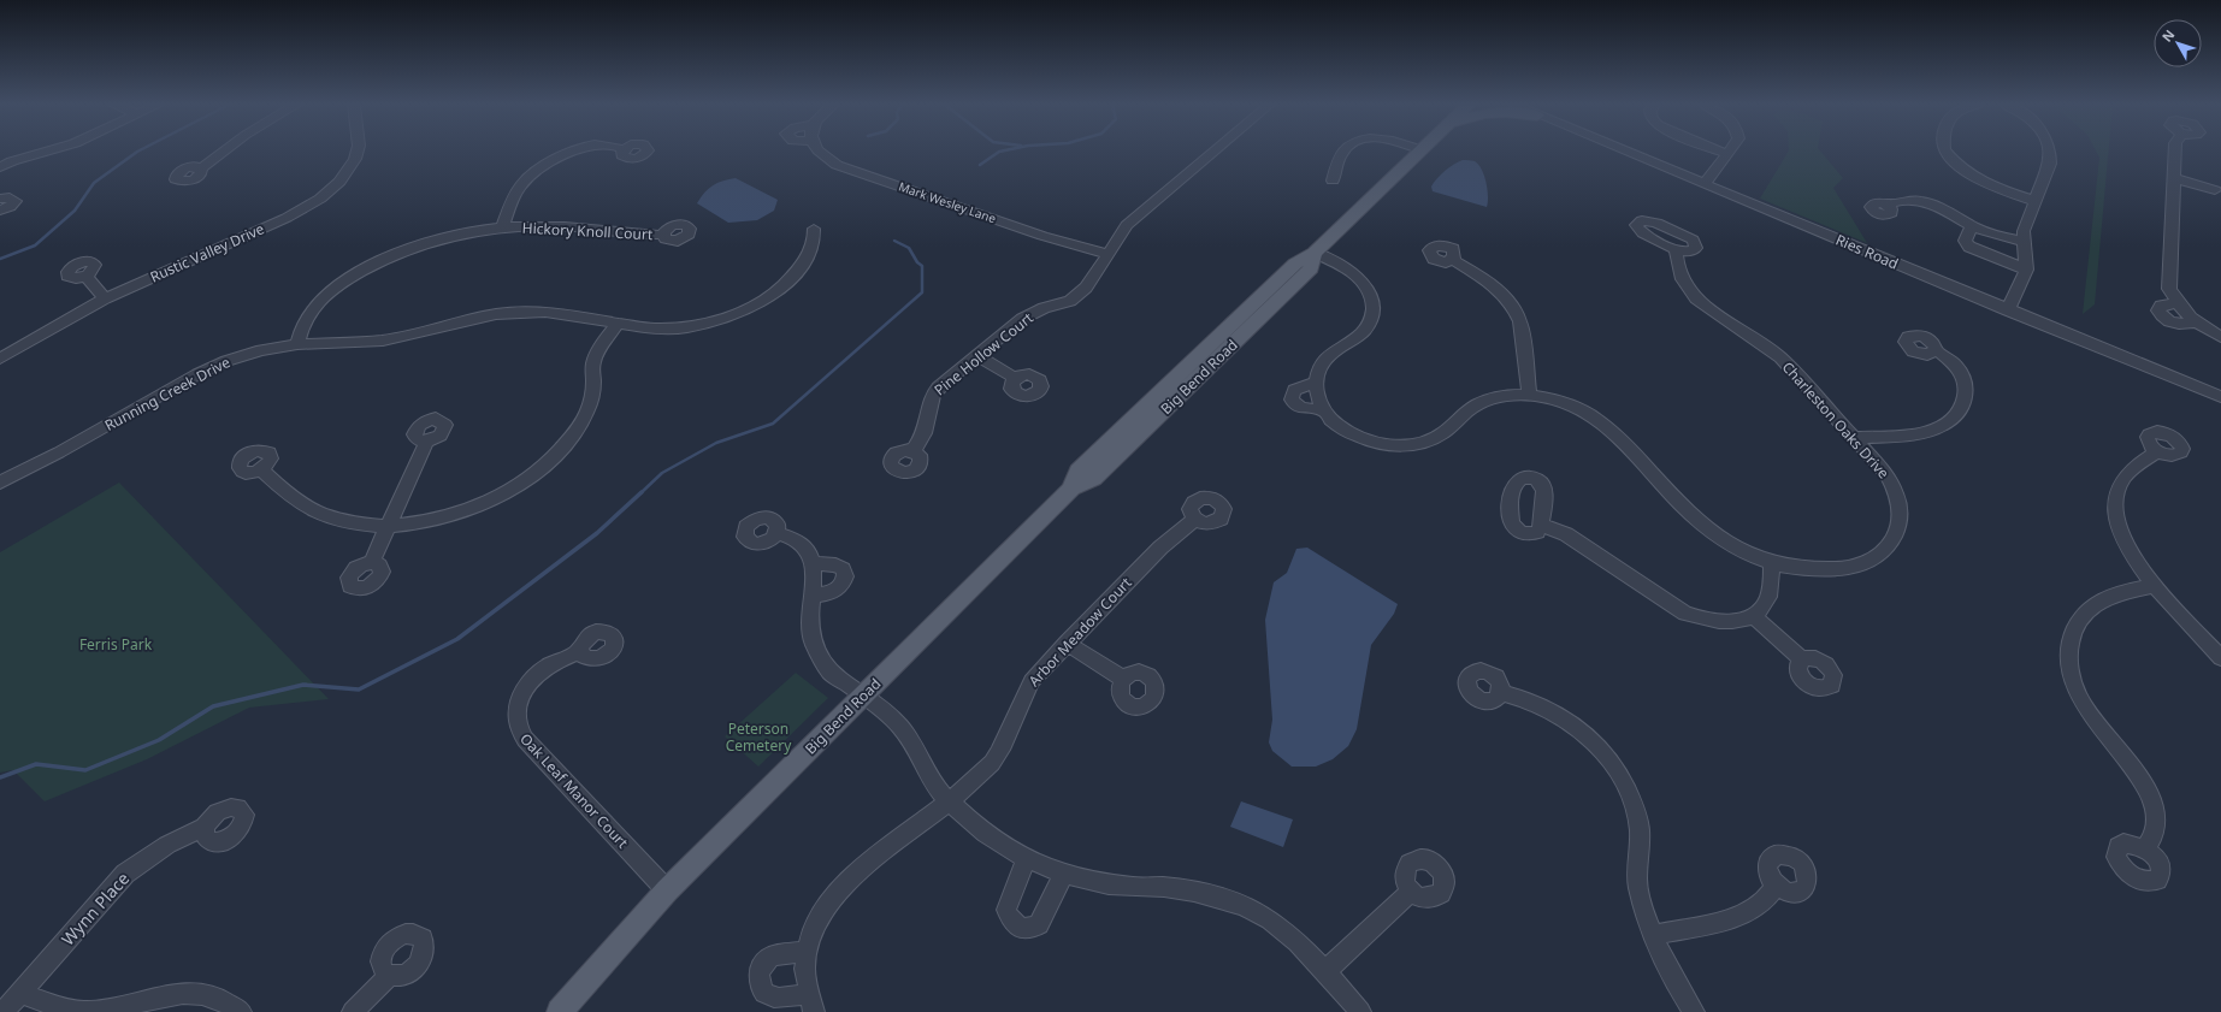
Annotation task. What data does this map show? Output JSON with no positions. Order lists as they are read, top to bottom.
{
  "streets": {
    "main road": ["Big Bend Road"],
    "street": [
      "Mark Wesley Lane",
      "Hickory Knoll Court",
      "Ries Road",
      "Rustic Valley Drive",
      "Pine Hollow Court",
      "Running Creek Drive",
      "Charleston Oaks Drive",
      "Arbor Meadow Court",
      "Oak Leaf Manor Court",
      "Wynn Place"
    ]
  },
  "crossings": [
    ["Mark Wesley Lane", "Pine Hollow Court"],
    ["Hickory Knoll Court", "Running Creek Drive"],
    ["Big Bend Road", "Oak Leaf Manor Court"]
  ],
  "parks": ["Ferris Park", "Peterson Cemetery"],
  "north": "top left"
}
